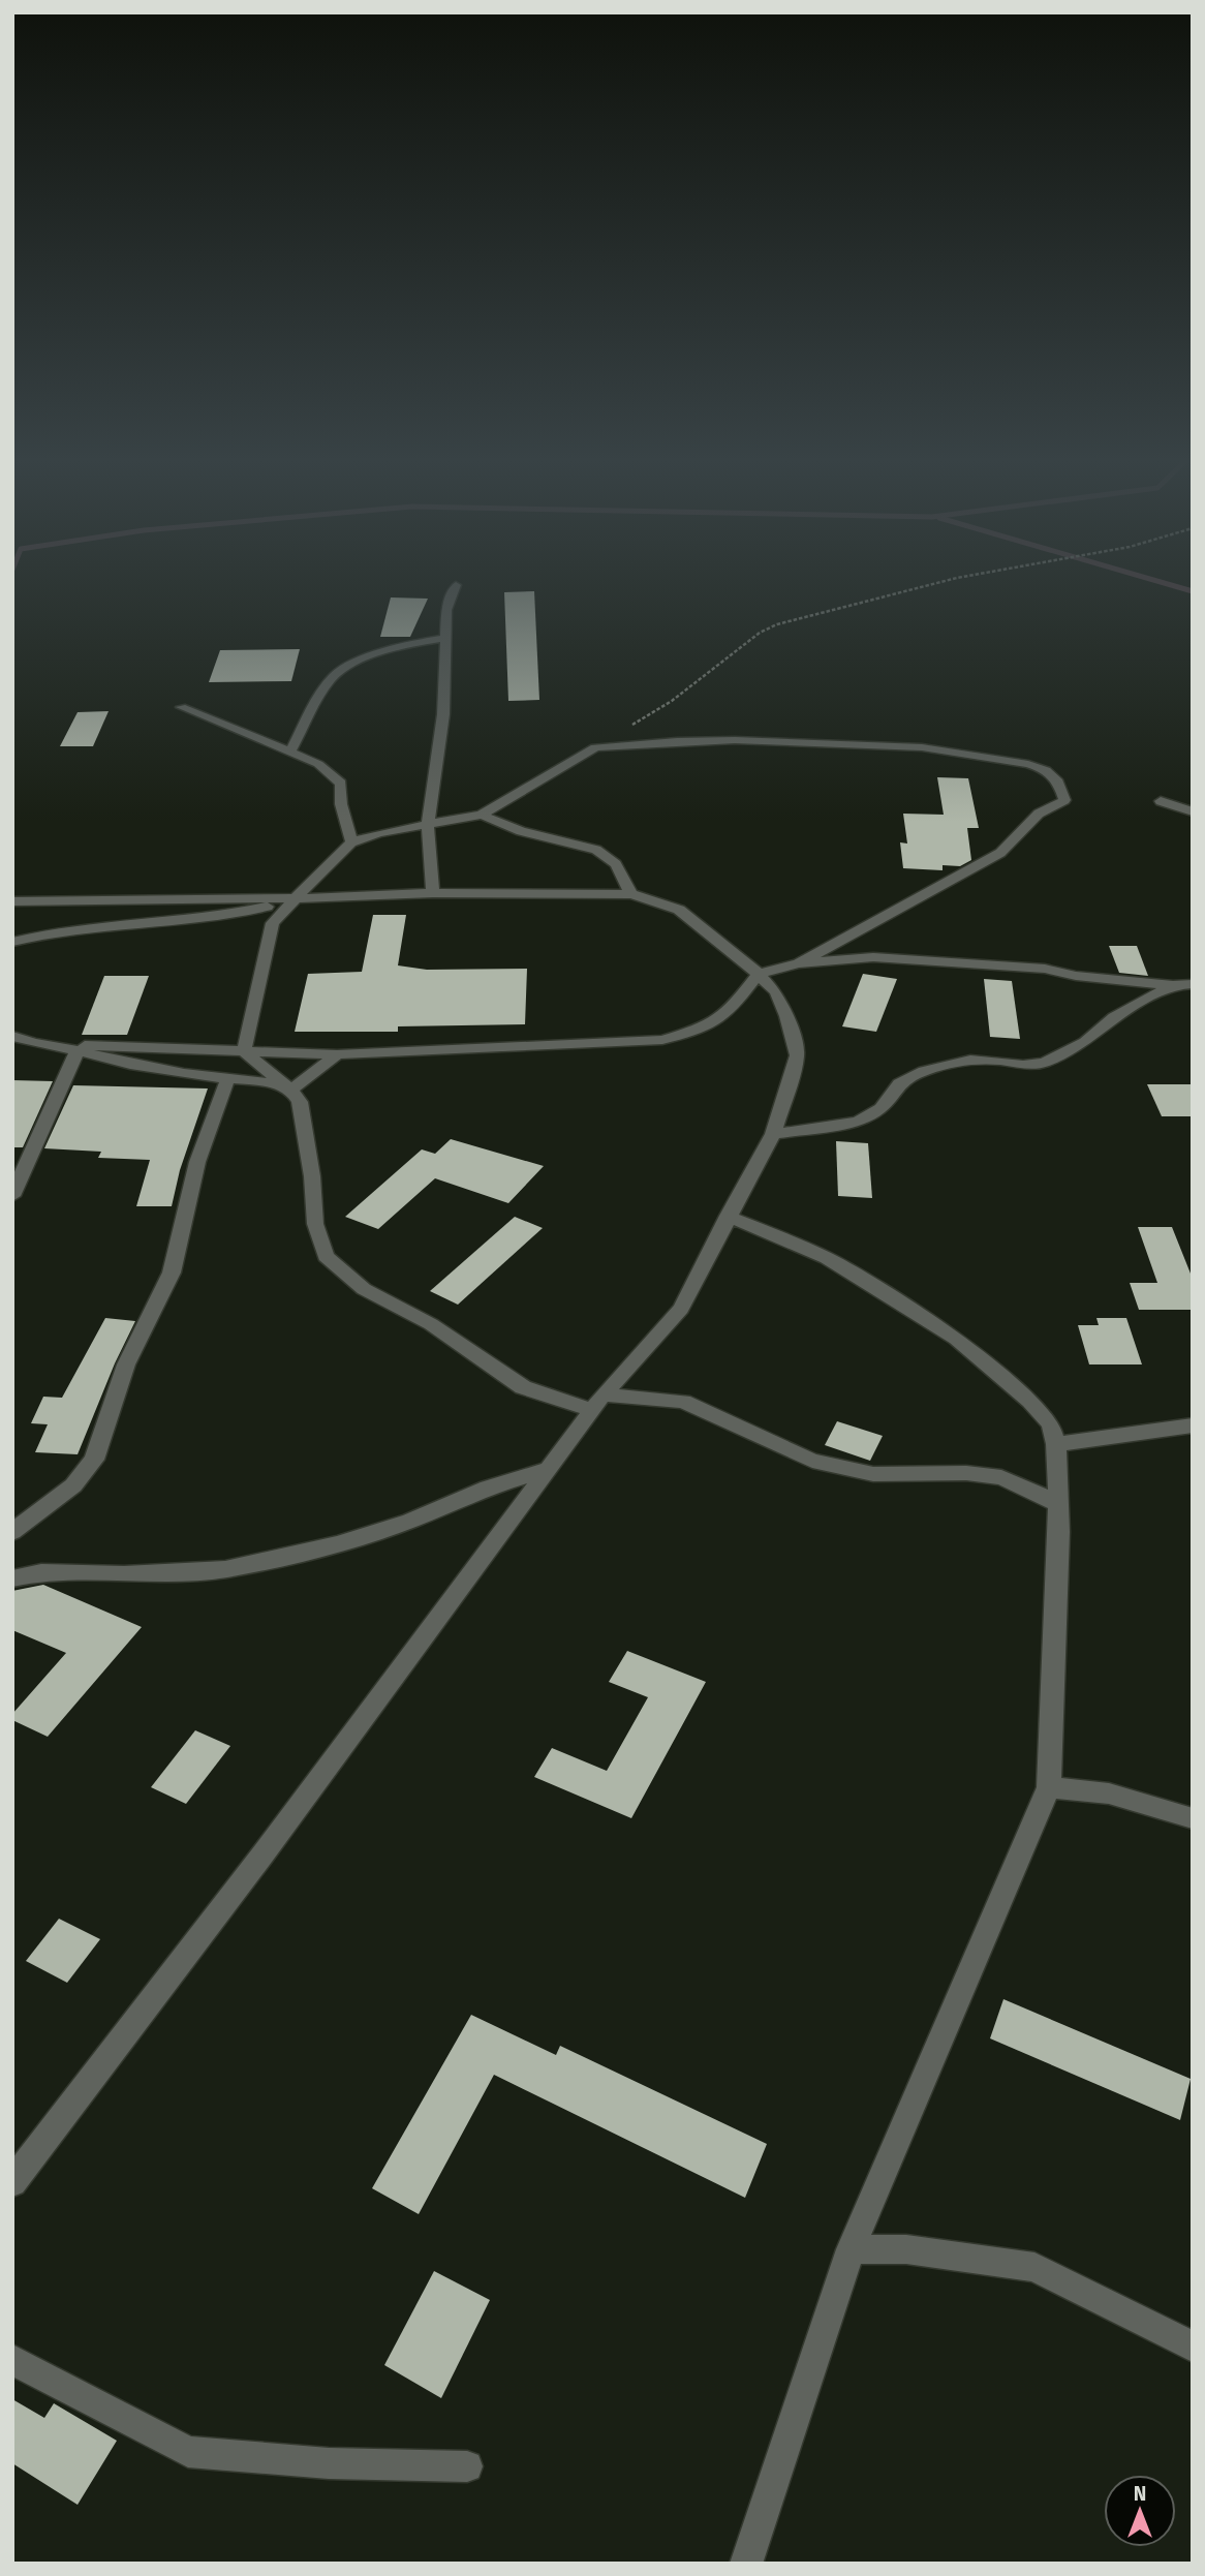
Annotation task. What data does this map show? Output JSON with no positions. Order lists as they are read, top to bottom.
{
  "north": "top"
}
